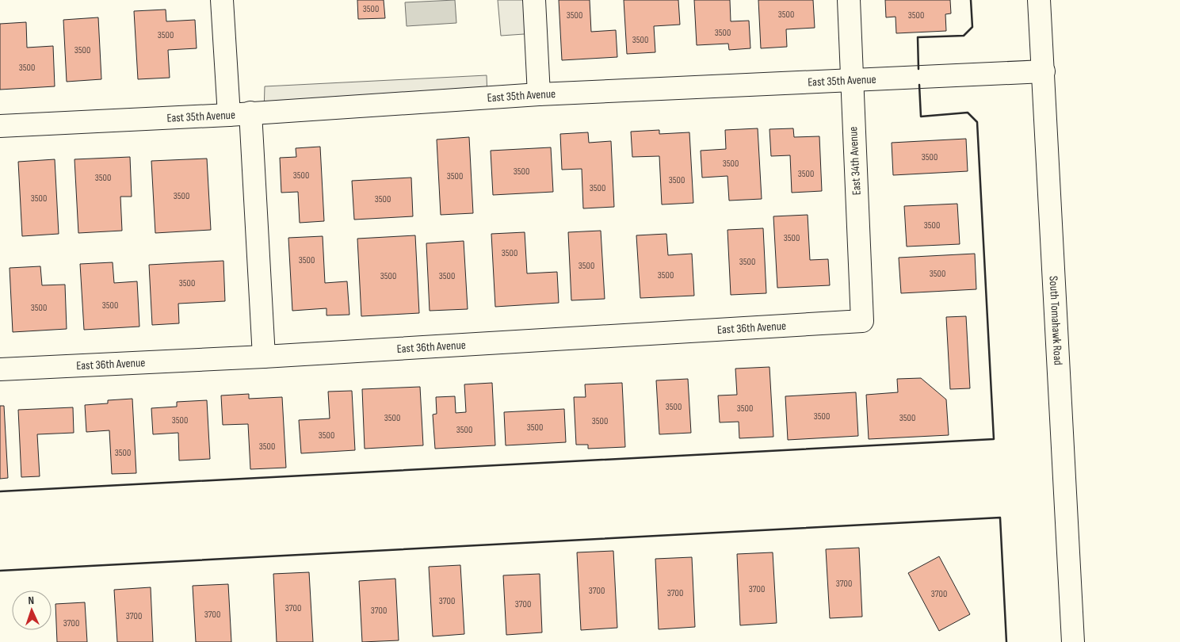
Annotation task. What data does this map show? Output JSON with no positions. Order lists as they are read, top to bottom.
{
  "streets": {
    "main road": [
      "East 35th Avenue",
      "East 34th Avenue",
      "South Tomahawk Road",
      "East 36th Avenue"
    ]
  },
  "crossings": [
    ["East 35th Avenue", "East 34th Avenue"],
    ["East 35th Avenue", "South Tomahawk Road"],
    ["East 34th Avenue", "East 36th Avenue"]
  ],
  "house_numbers": [
    "3500",
    "3500",
    "3500",
    "3500",
    "3500",
    "3500",
    "3500",
    "3500",
    "3500",
    "3500",
    "3500",
    "3500",
    "3500",
    "3500",
    "3500",
    "3500",
    "3500",
    "3500",
    "3500",
    "3500",
    "3500",
    "3500",
    "3500",
    "3500",
    "3500",
    "3500",
    "3500",
    "3500",
    "3500",
    "3500",
    "3500",
    "3500",
    "3500",
    "3500",
    "3500",
    "3500",
    "3500",
    "3500",
    "3500",
    "3500",
    "3500",
    "3500",
    "3500",
    "3500",
    "3500",
    "3500",
    "3700",
    "3700",
    "3700",
    "3700",
    "3700",
    "3700",
    "3700",
    "3700",
    "3700",
    "3700",
    "3700",
    "3700"
  ],
  "north": "top"
}
